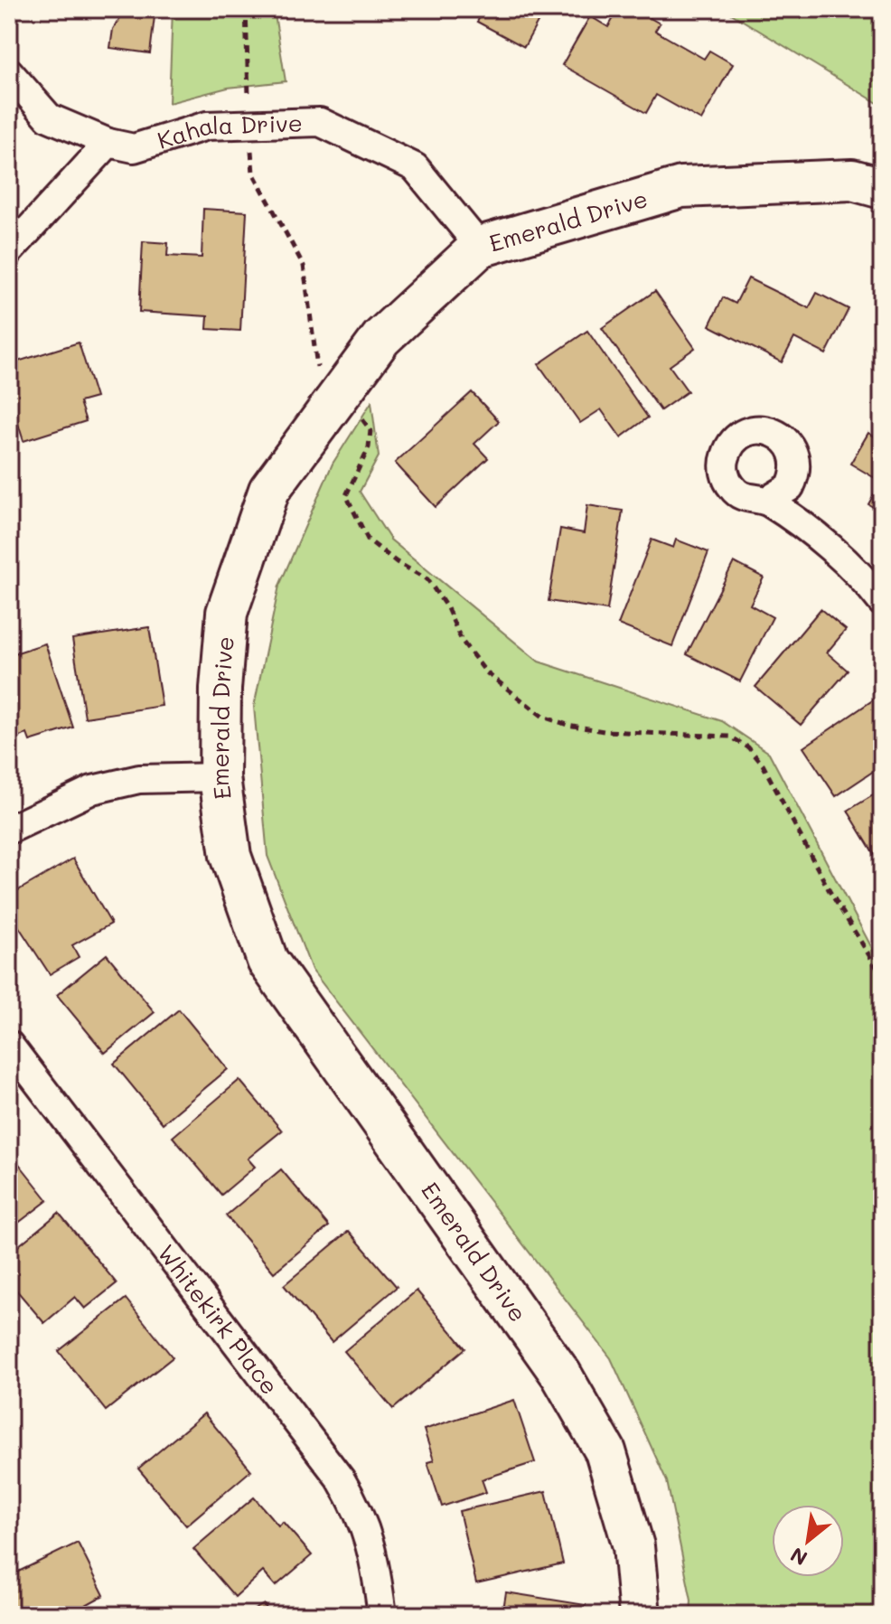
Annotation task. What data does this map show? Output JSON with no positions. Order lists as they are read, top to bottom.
{
  "streets": {
    "street": ["Kahala Drive", "Emerald Drive", "Whitekirk Place"]
  },
  "crossings": [
    ["Kahala Drive", "Emerald Drive"]
  ],
  "north": "bottom left"
}
